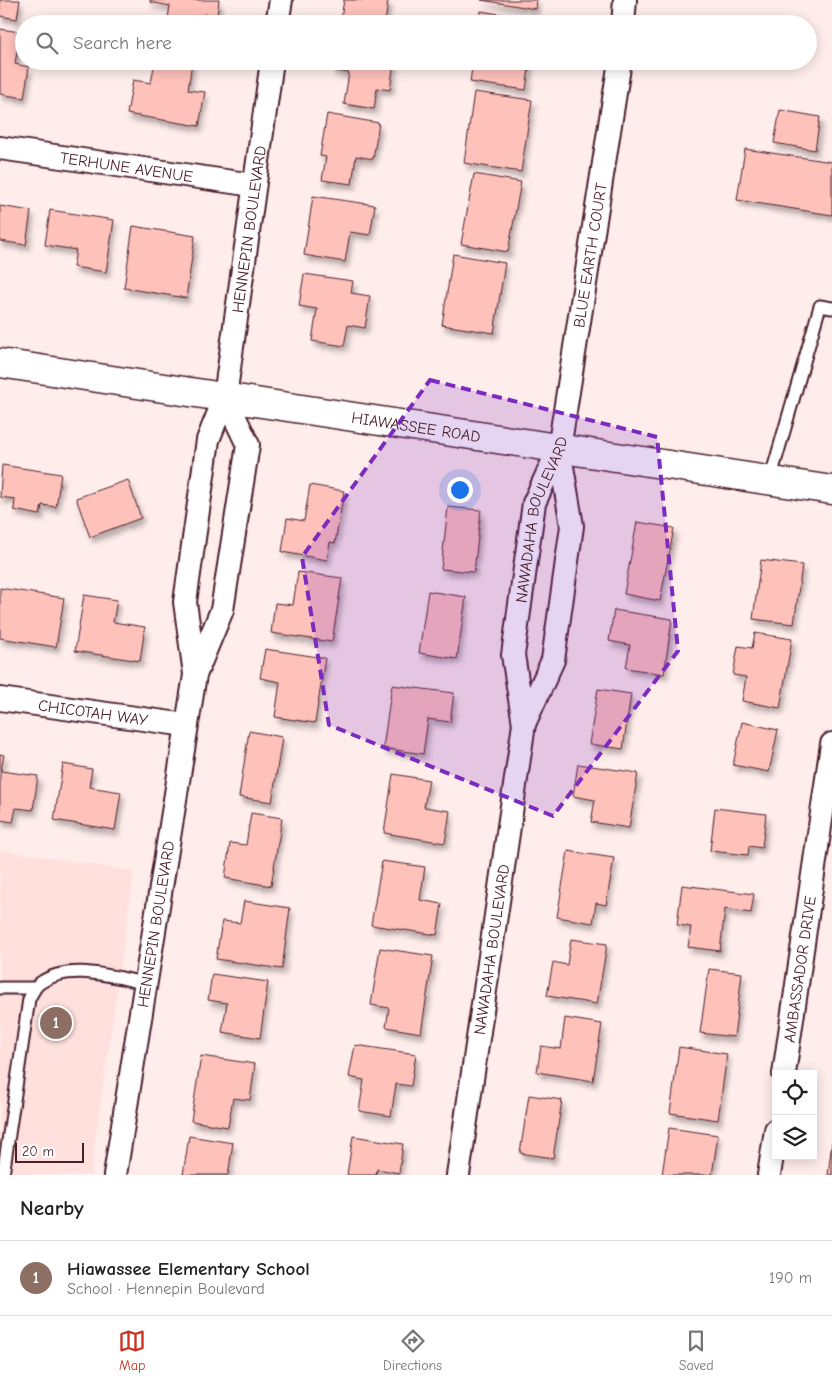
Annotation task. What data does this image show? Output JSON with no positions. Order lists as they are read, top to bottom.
{
  "streets": {
    "main road": ["HIAWASSEE ROAD"],
    "street": [
      "TERHUNE AVENUE",
      "HENNEPIN BOULEVARD",
      "BLUE EARTH COURT",
      "NAWADAHA BOULEVARD",
      "CHICOTAH WAY",
      "AMBASSADOR DRIVE"
    ]
  },
  "crossings": [
    ["TERHUNE AVENUE", "HENNEPIN BOULEVARD"],
    ["HENNEPIN BOULEVARD", "HIAWASSEE ROAD"],
    ["HENNEPIN BOULEVARD", "CHICOTAH WAY"],
    ["BLUE EARTH COURT", "HIAWASSEE ROAD"],
    ["BLUE EARTH COURT", "NAWADAHA BOULEVARD"],
    ["HIAWASSEE ROAD", "NAWADAHA BOULEVARD"]
  ],
  "scale_bar": "20 m",
  "page": {
    "search": "Search here",
    "pins": "1",
    "scale": "20 m",
    "heading": "Nearby",
    "list": [
      {
        "mark": "1",
        "name": "Hiawassee Elementary School",
        "note": "School · Hennepin Boulevard",
        "value": "190 m"
      }
    ],
    "nav": ["Map", "Directions", "Saved"]
  }
}
